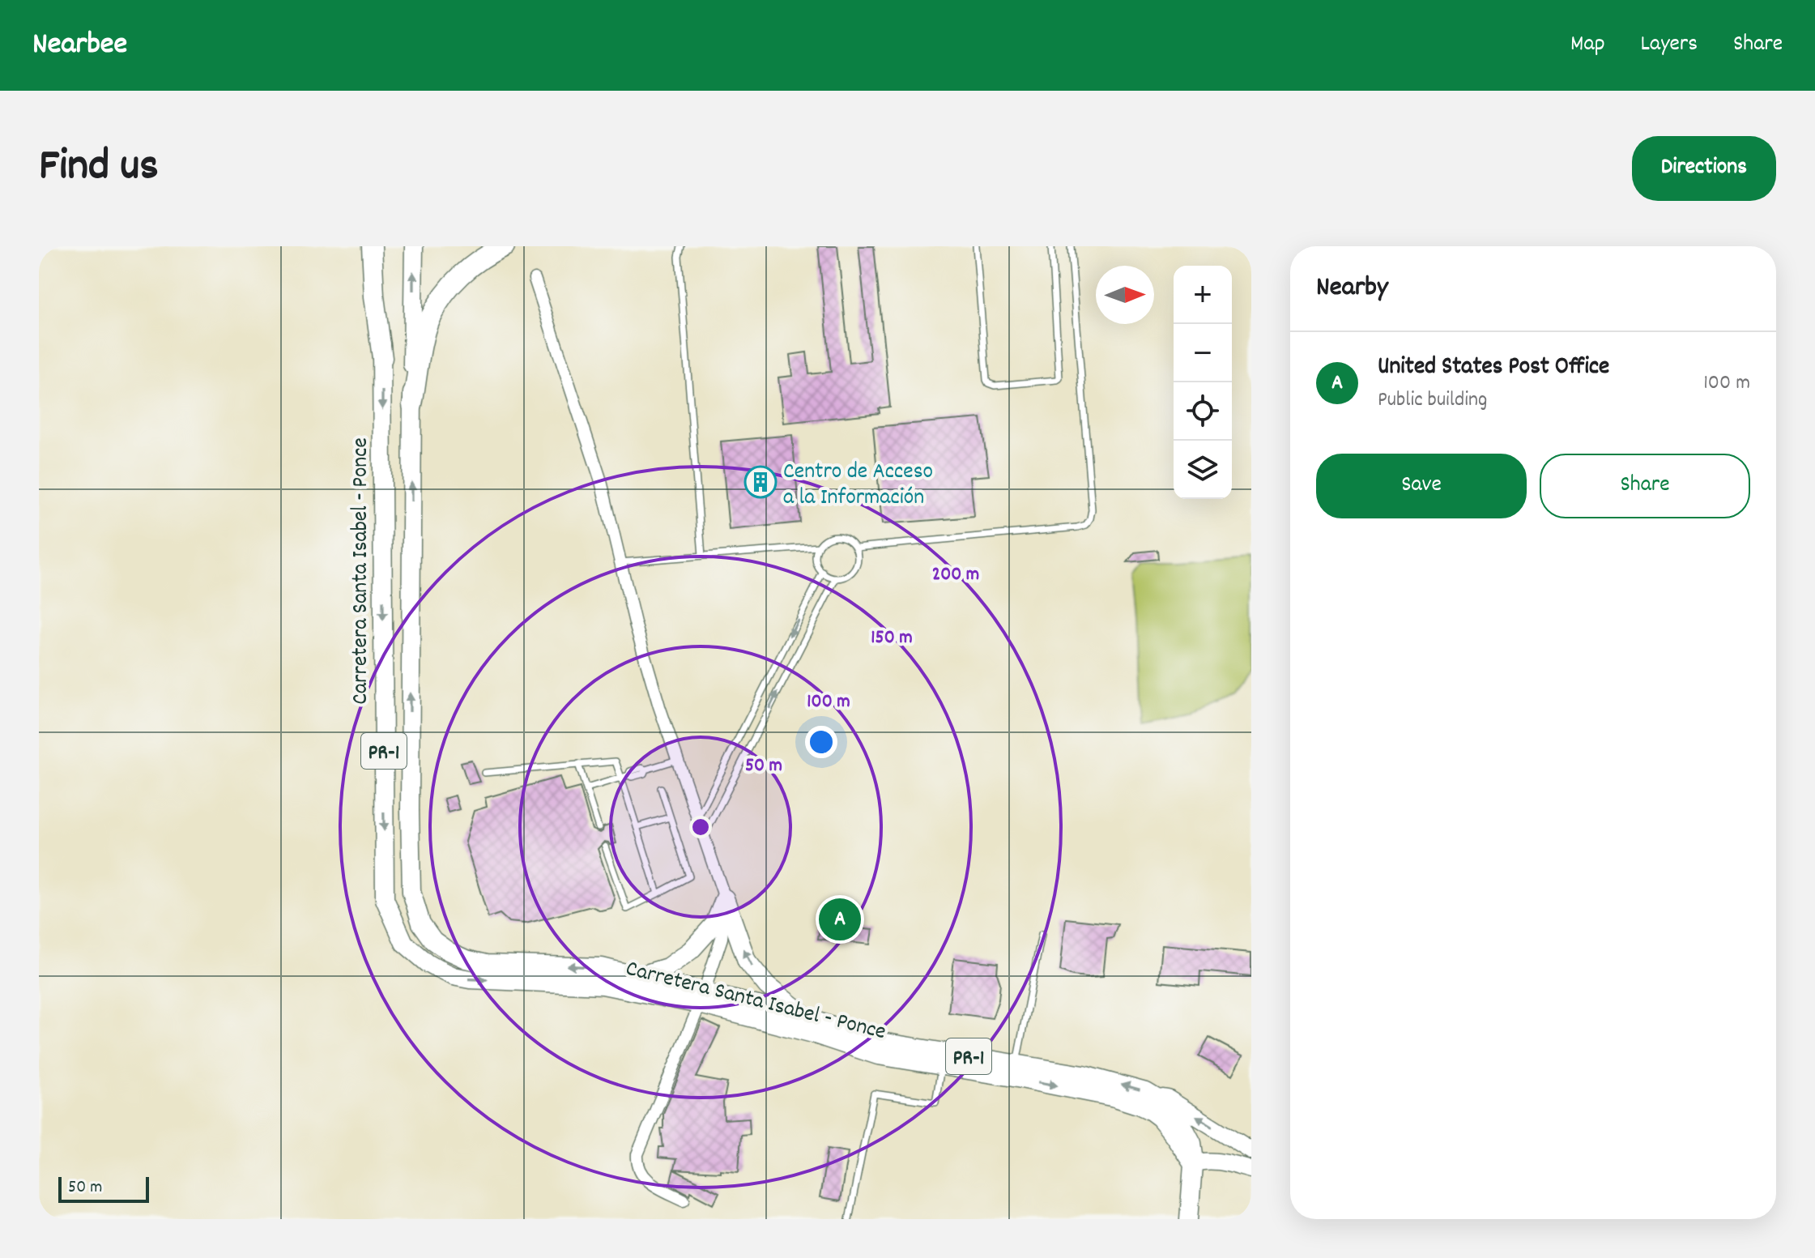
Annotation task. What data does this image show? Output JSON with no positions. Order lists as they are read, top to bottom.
{
  "streets": {
    "main road": ["Carretera Santa Isabel - Ponce", "PR-1"]
  },
  "places": {
    "building": ["Centro de Acceso a la Información"]
  },
  "scale_bar": "50 m",
  "north": "right",
  "page": {
    "header": "Nearbee",
    "nav": ["Map", "Layers", "Share"],
    "title": "Find us",
    "buttons": [
      "Directions",
      ["Save", "Share"]
    ],
    "heading": "Nearby",
    "map_buttons": ["+", "−"],
    "list": [
      {
        "mark": "A",
        "name": "United States Post Office",
        "note": "Public building",
        "value": "100 m"
      }
    ],
    "pins": "A",
    "scale": "50 m"
  },
  "rings": [
    "200 m",
    "150 m",
    "100 m",
    "50 m"
  ]
}
